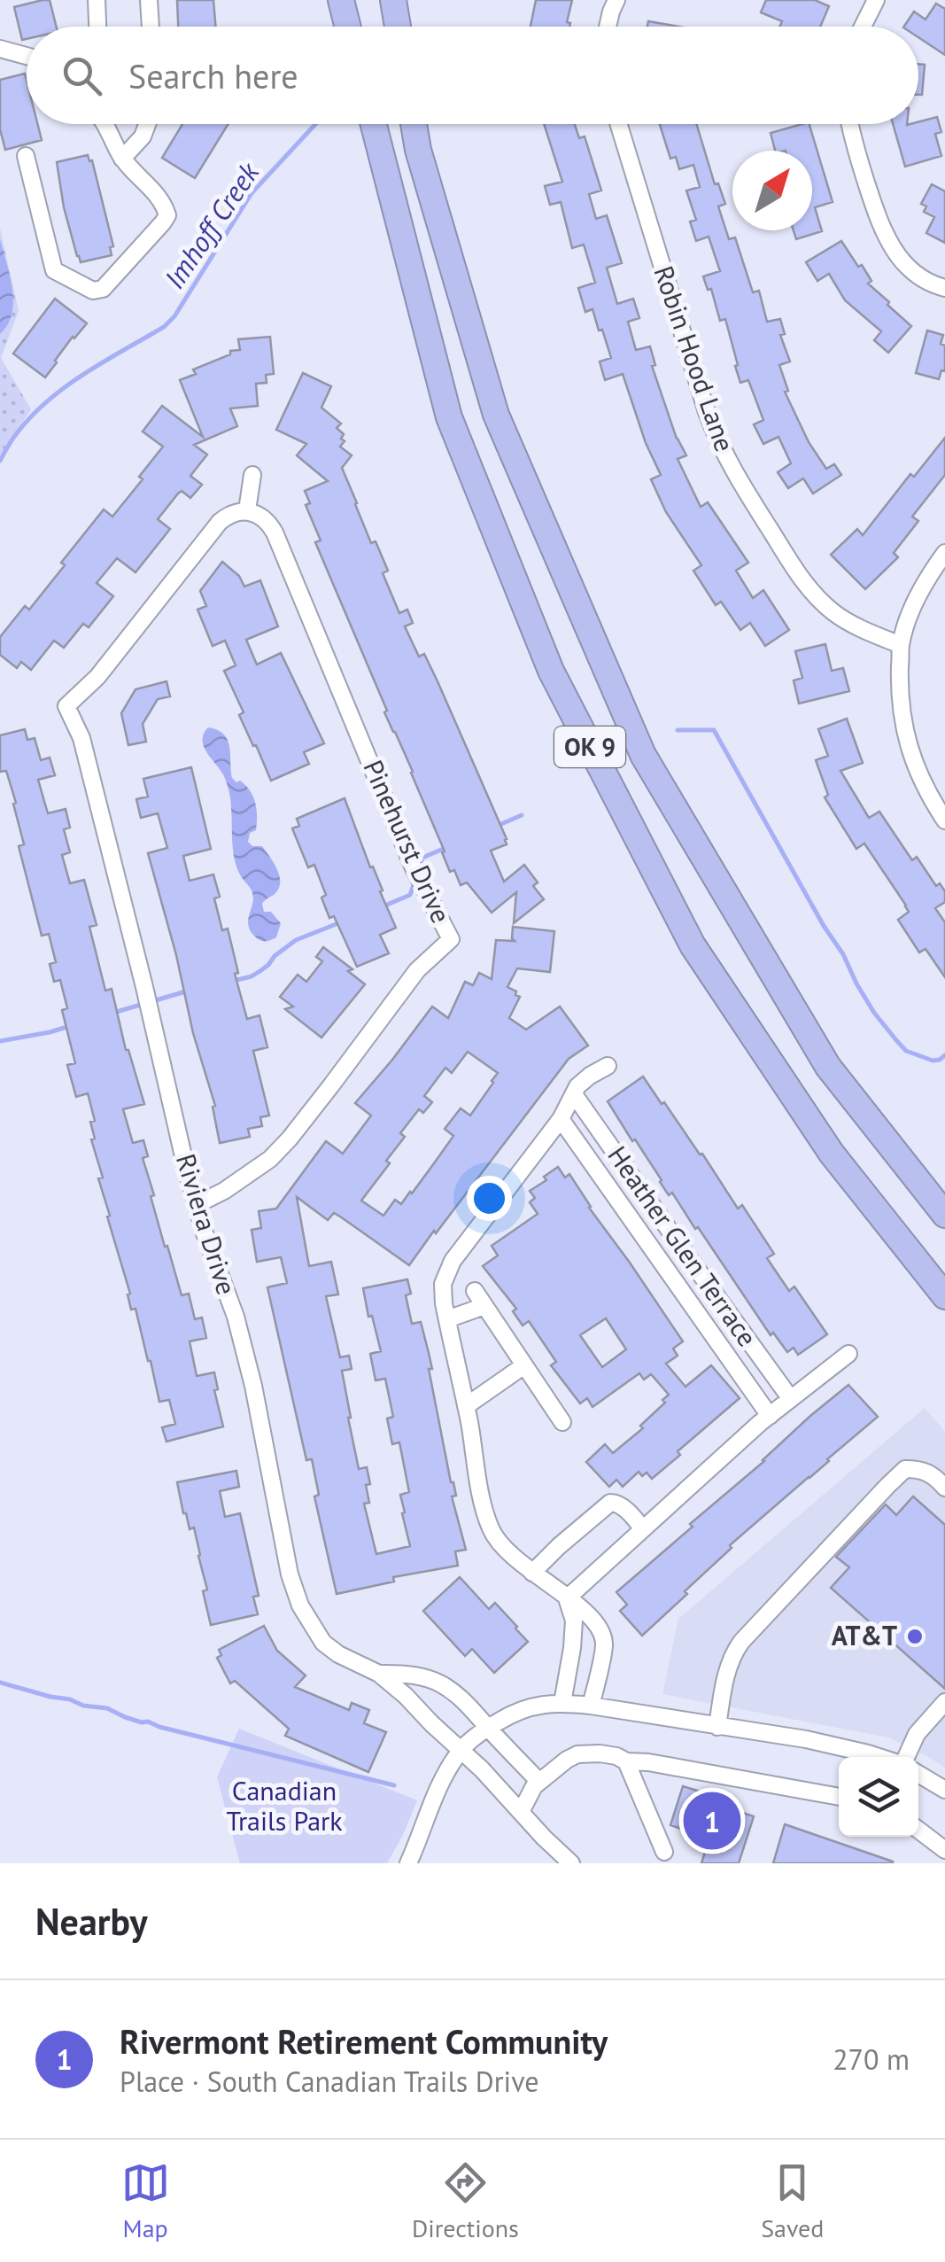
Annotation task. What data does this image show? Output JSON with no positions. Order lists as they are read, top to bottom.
{
  "streets": {
    "highway": ["OK 9"],
    "street": [
      "Robin Hood Lane",
      "Pinehurst Drive",
      "Riviera Drive",
      "Heather Glen Terrace"
    ]
  },
  "crossings": [
    ["Pinehurst Drive", "Riviera Drive"]
  ],
  "water": ["Imhoff Creek"],
  "parks": ["Canadian Trails Park"],
  "places": ["AT&T"],
  "north": "top right",
  "page": {
    "search": "Search here",
    "pins": "1",
    "heading": "Nearby",
    "list": [
      {
        "mark": "1",
        "name": "Rivermont Retirement Community",
        "note": "Place · South Canadian Trails Drive",
        "value": "270 m"
      }
    ],
    "nav": ["Map", "Directions", "Saved"]
  }
}
